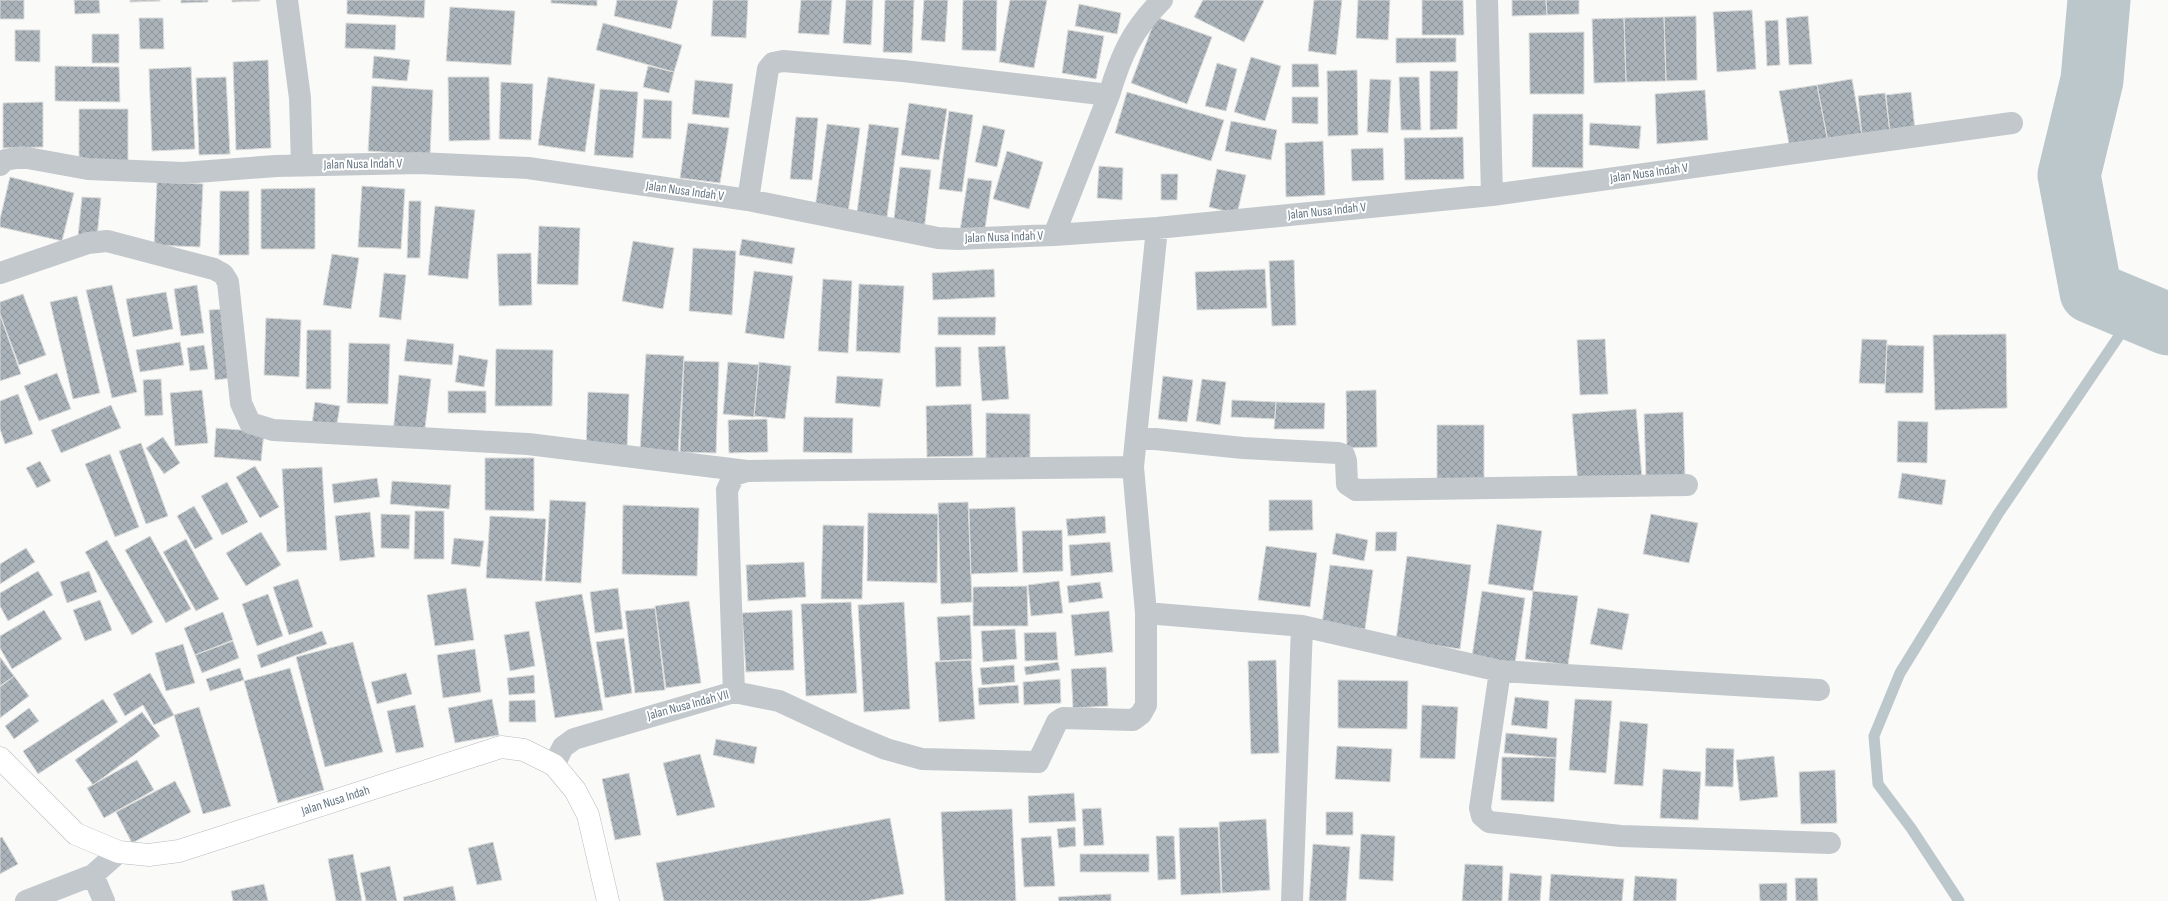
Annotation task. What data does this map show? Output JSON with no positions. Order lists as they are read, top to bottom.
{
  "streets": {
    "main road": ["Jalan Nusa Indah"],
    "street": ["Jalan Nusa Indah V", "Jalan Nusa Indah VII"]
  },
  "crossings": [
    ["Jalan Nusa Indah VII", "Jalan Nusa Indah"]
  ]
}
